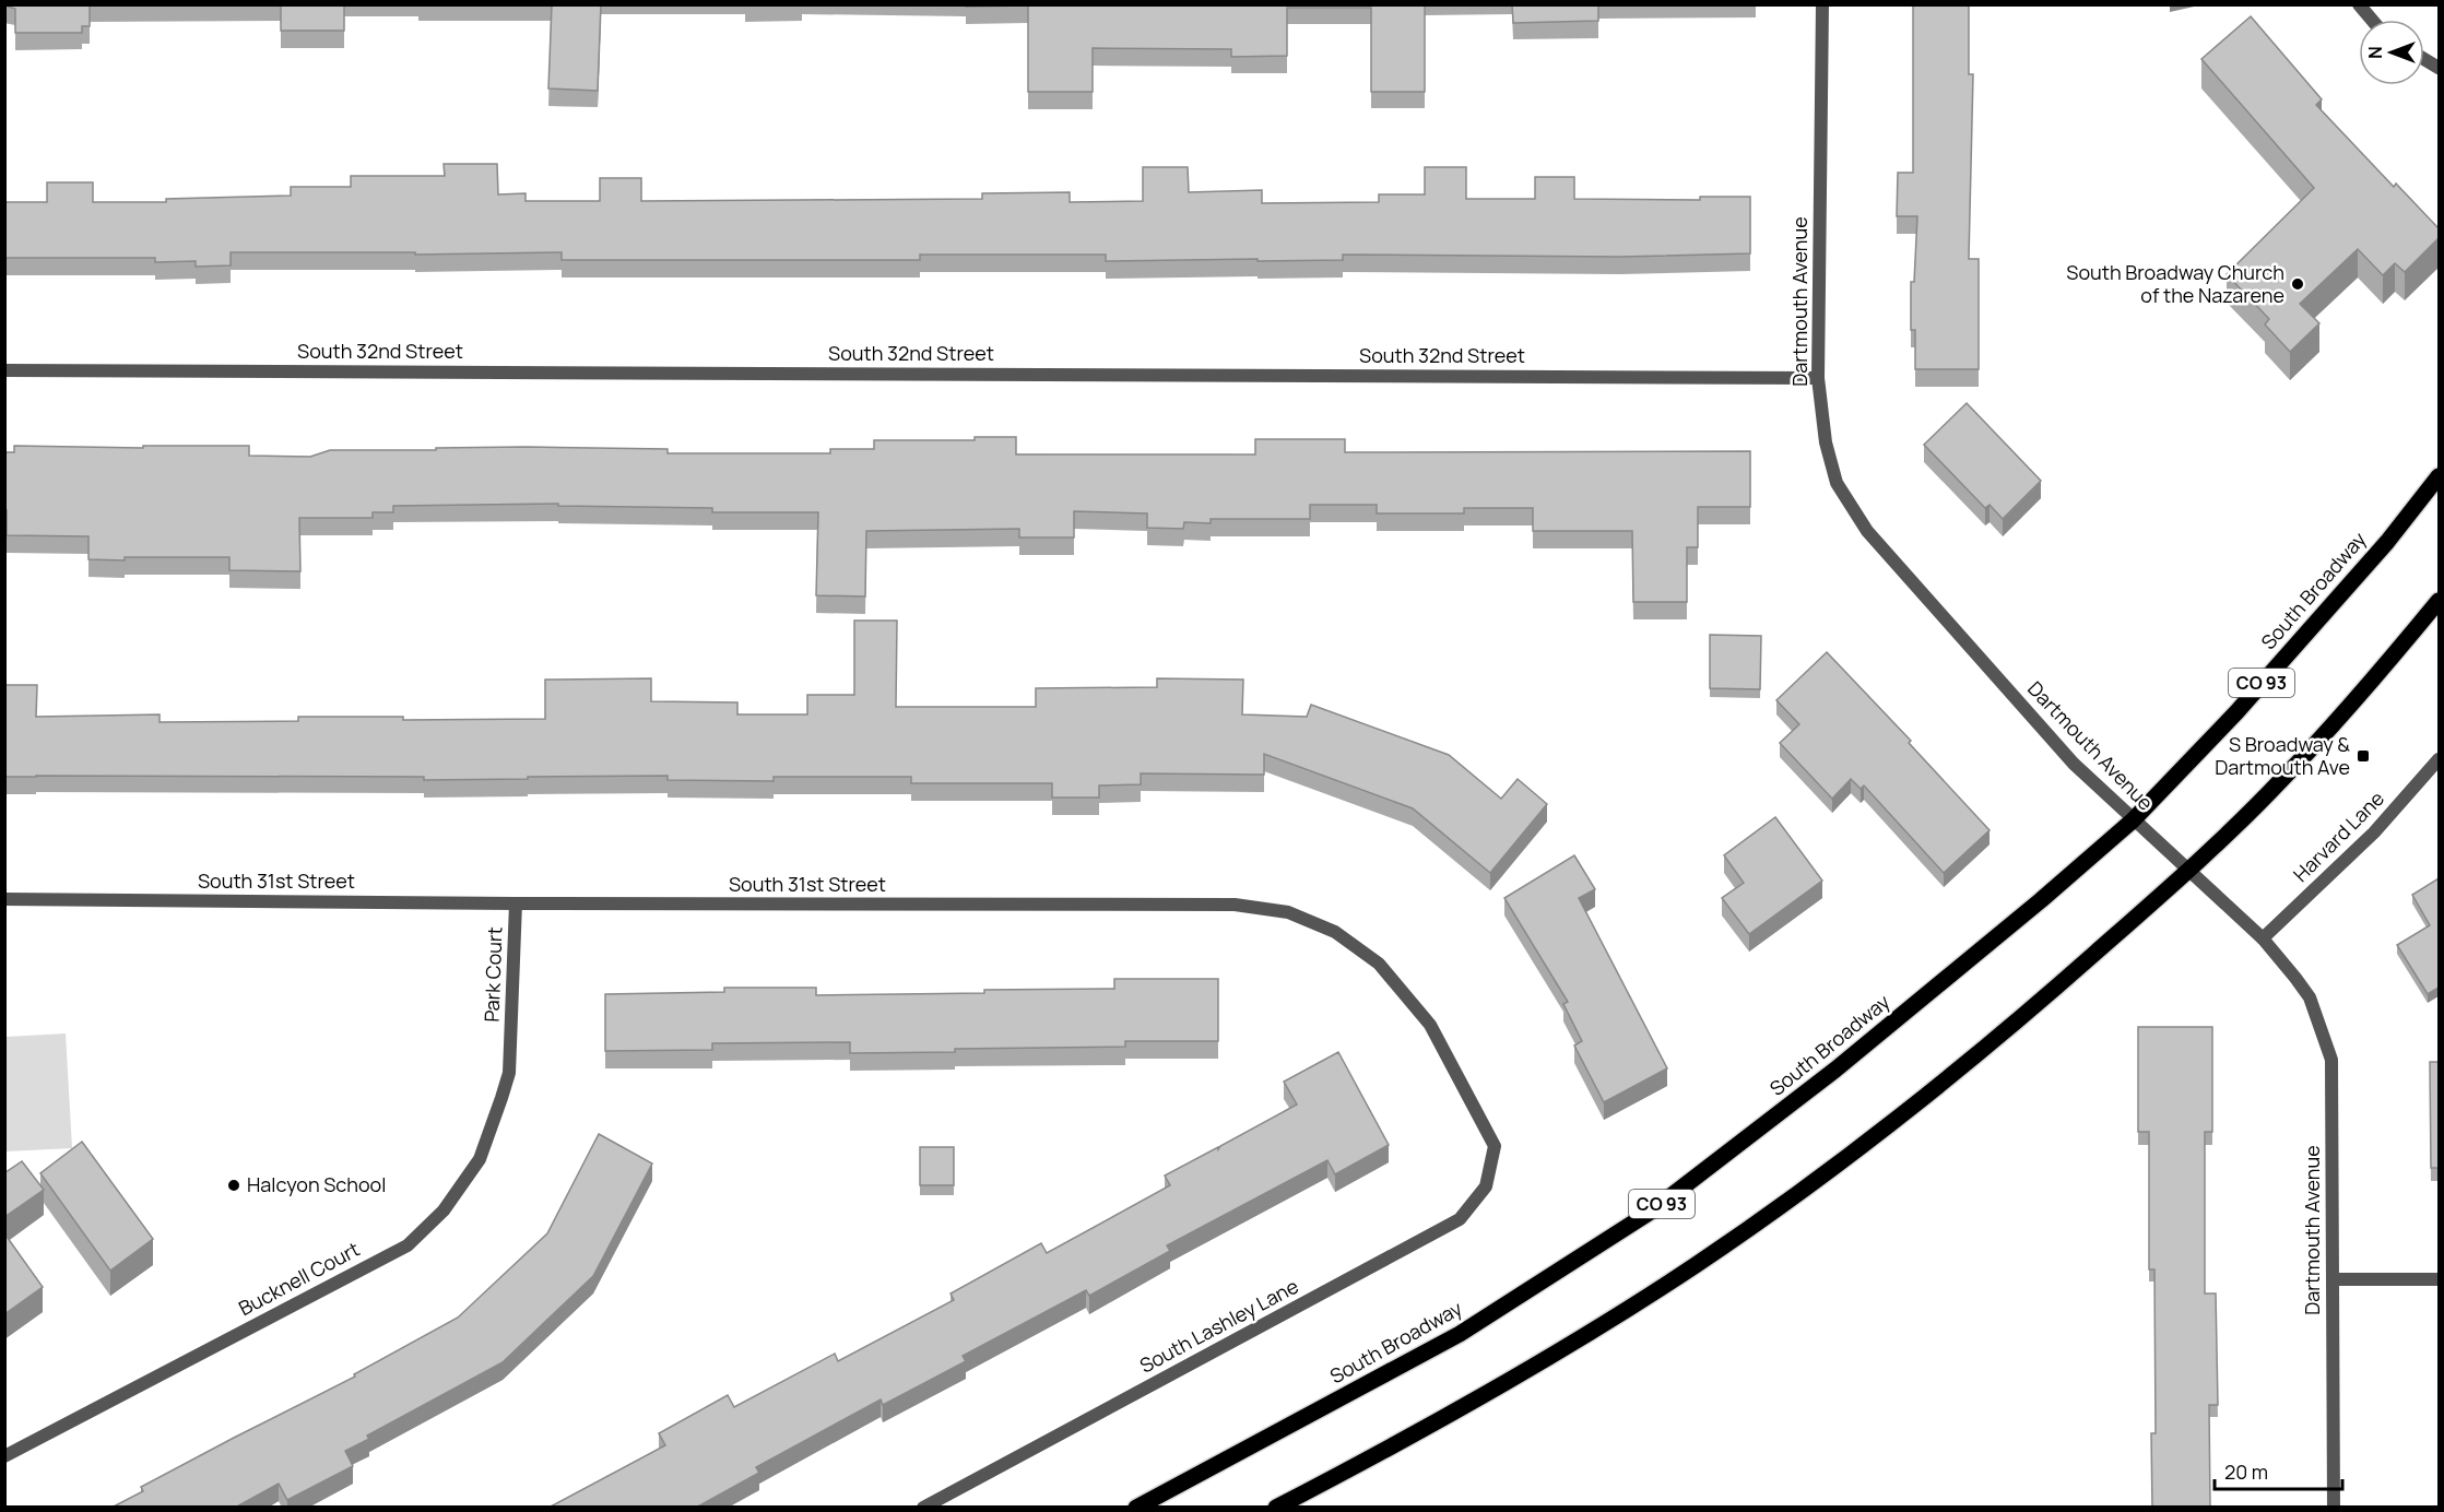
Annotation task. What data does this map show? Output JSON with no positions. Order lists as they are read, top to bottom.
{
  "streets": {
    "main road": ["South Broadway", "CO 93"],
    "street": [
      "Dartmouth Avenue",
      "South 32nd Street",
      "Harvard Lane",
      "South 31st Street",
      "Park Court",
      "Bucknell Court",
      "South Lashley Lane"
    ]
  },
  "crossings": [
    ["Dartmouth Avenue", "South 32nd Street"],
    ["Dartmouth Avenue", "South Broadway"],
    ["Dartmouth Avenue", "Harvard Lane"],
    ["South 31st Street", "Park Court"],
    ["South 31st Street", "South Lashley Lane"],
    ["Park Court", "Bucknell Court"]
  ],
  "places": {
    "other": ["South Broadway Church of the Nazarene", "Halcyon School"],
    "transit": ["S Broadway & Dartmouth Ave"]
  },
  "scale_bar": "20 m",
  "north": "left"
}
